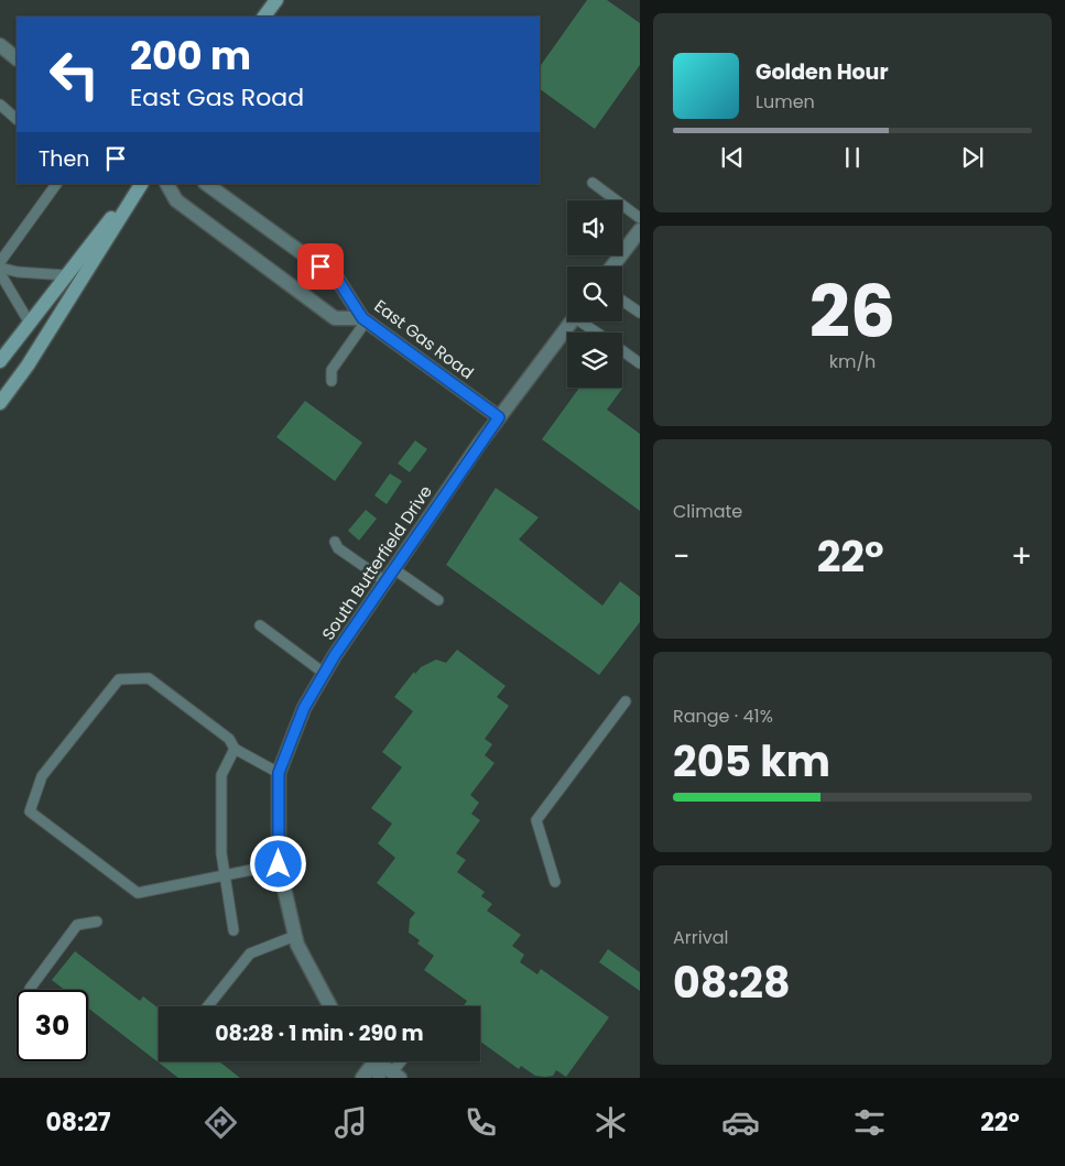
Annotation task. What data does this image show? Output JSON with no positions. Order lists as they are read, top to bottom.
{
  "streets": {
    "street": ["East Gas Road", "South Butterfield Drive"]
  },
  "crossings": [
    ["East Gas Road", "South Butterfield Drive"]
  ],
  "page": {
    "turn": ["200 m", "East Gas Road"],
    "song": ["Golden Hour", "Lumen"],
    "then": "Then",
    "tile": [
      ["26", "km/h"],
      "Climate",
      ["Range · 41%", "205 km"],
      ["Arrival", "08:28"]
    ],
    "heat": ["−", "22°", "+"],
    "limit": "30",
    "trip": "08:28 · 1 min · 290 m",
    "tabs": ["08:27", "22°"]
  }
}
